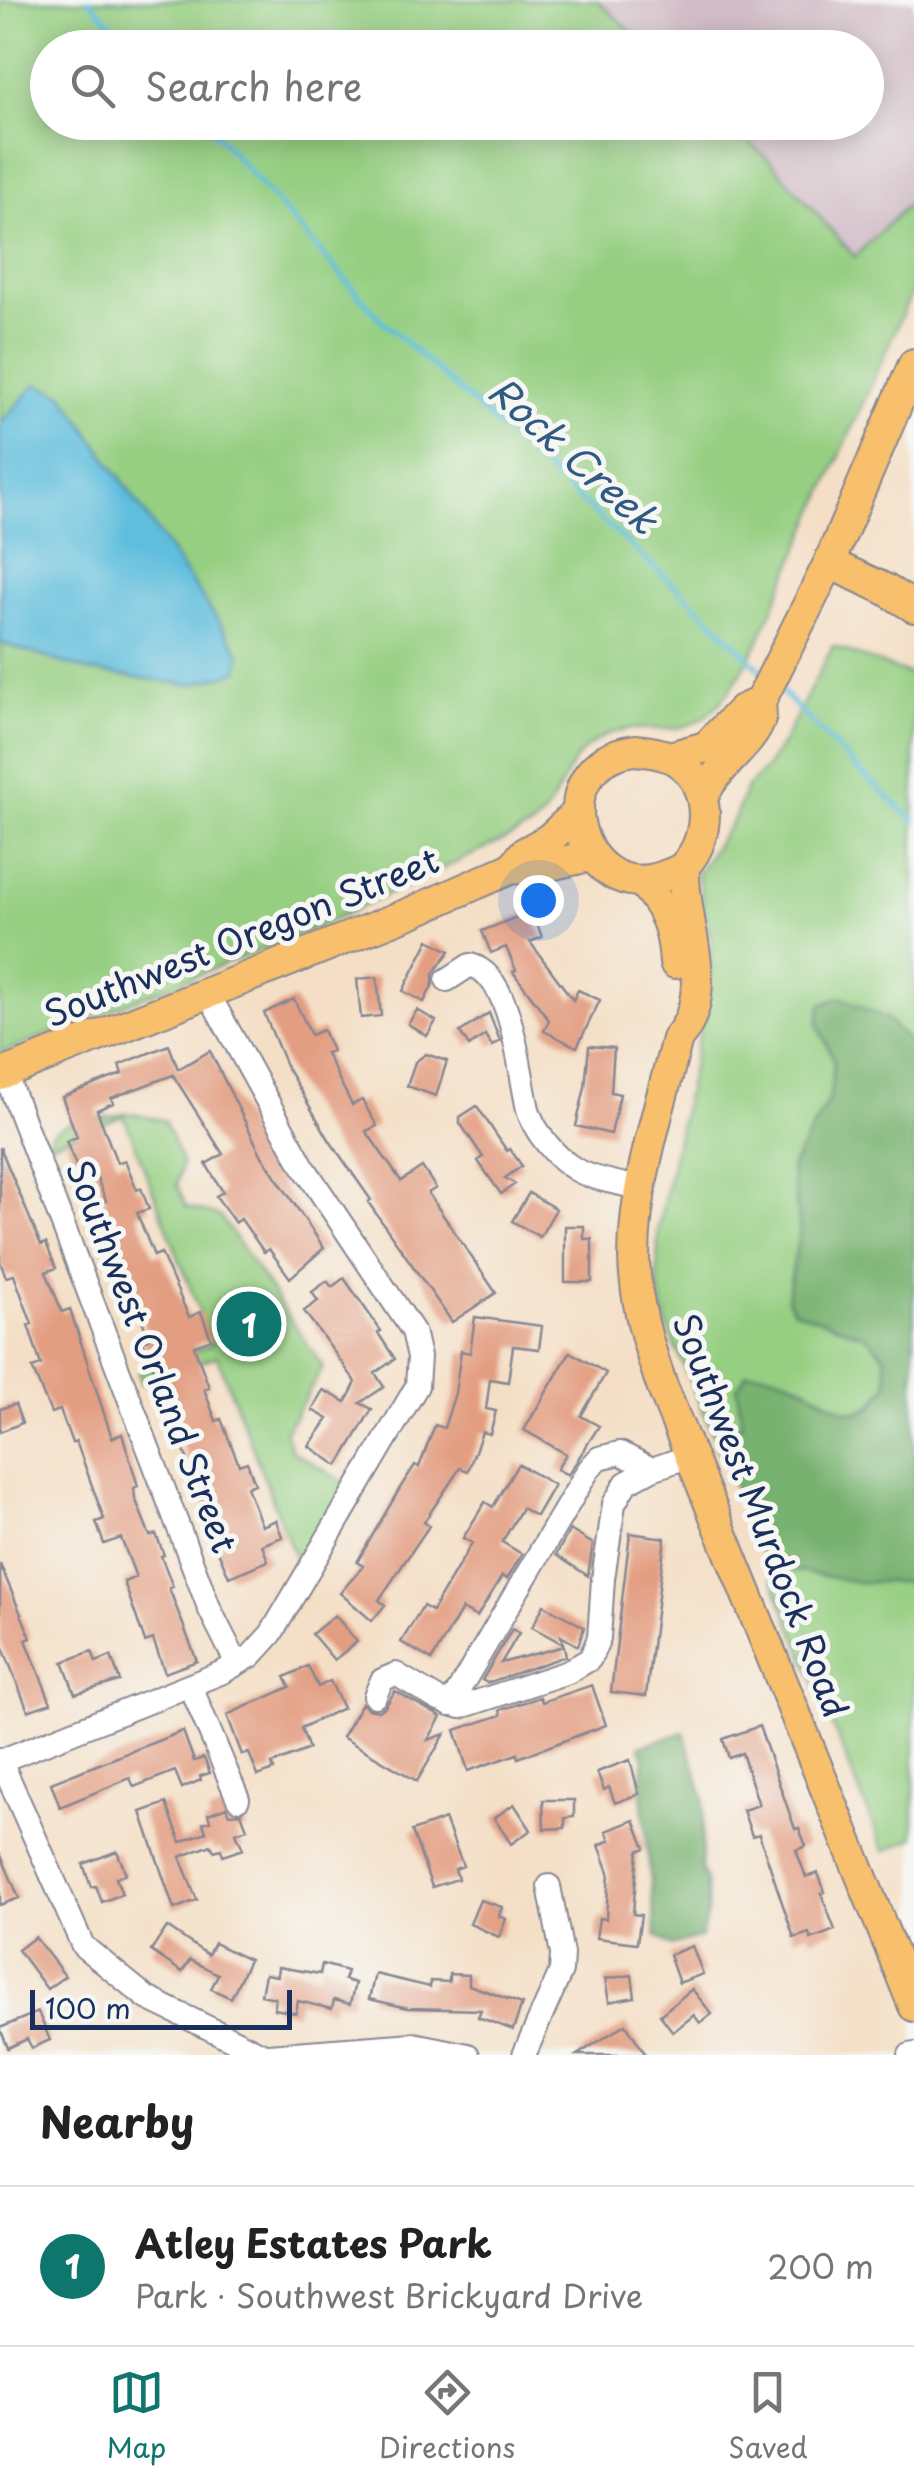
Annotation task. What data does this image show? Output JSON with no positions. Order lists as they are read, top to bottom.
{
  "streets": {
    "main road": ["Southwest Oregon Street", "Southwest Murdock Road"],
    "street": ["Southwest Orland Street"]
  },
  "crossings": [
    ["Southwest Oregon Street", "Southwest Orland Street"],
    ["Southwest Oregon Street", "Southwest Murdock Road"]
  ],
  "water": ["Rock Creek"],
  "scale_bar": "100 m",
  "page": {
    "search": "Search here",
    "pins": "1",
    "scale": "100 m",
    "heading": "Nearby",
    "list": [
      {
        "mark": "1",
        "name": "Atley Estates Park",
        "note": "Park · Southwest Brickyard Drive",
        "value": "200 m"
      }
    ],
    "nav": ["Map", "Directions", "Saved"]
  }
}
